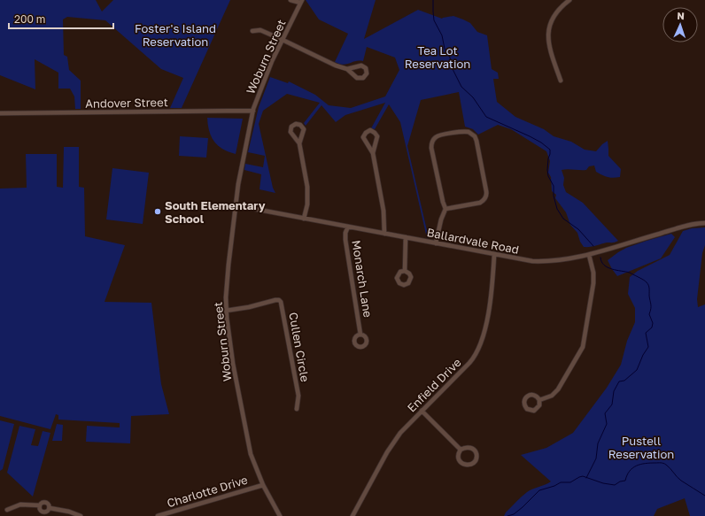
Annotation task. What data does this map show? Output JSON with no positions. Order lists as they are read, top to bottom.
{
  "streets": {
    "street": [
      "Woburn Street",
      "Andover Street",
      "Ballardvale Road",
      "Monarch Lane",
      "Cullen Circle",
      "Enfield Drive",
      "Charlotte Drive"
    ]
  },
  "crossings": [
    ["Woburn Street", "Andover Street"],
    ["Woburn Street", "Ballardvale Road"],
    ["Woburn Street", "Cullen Circle"],
    ["Woburn Street", "Charlotte Drive"],
    ["Ballardvale Road", "Monarch Lane"],
    ["Ballardvale Road", "Enfield Drive"]
  ],
  "parks": ["Foster's Island Reservation", "Tea Lot Reservation", "Pustell Reservation"],
  "places": ["South Elementary School"],
  "scale_bar": "200 m",
  "north": "top"
}
